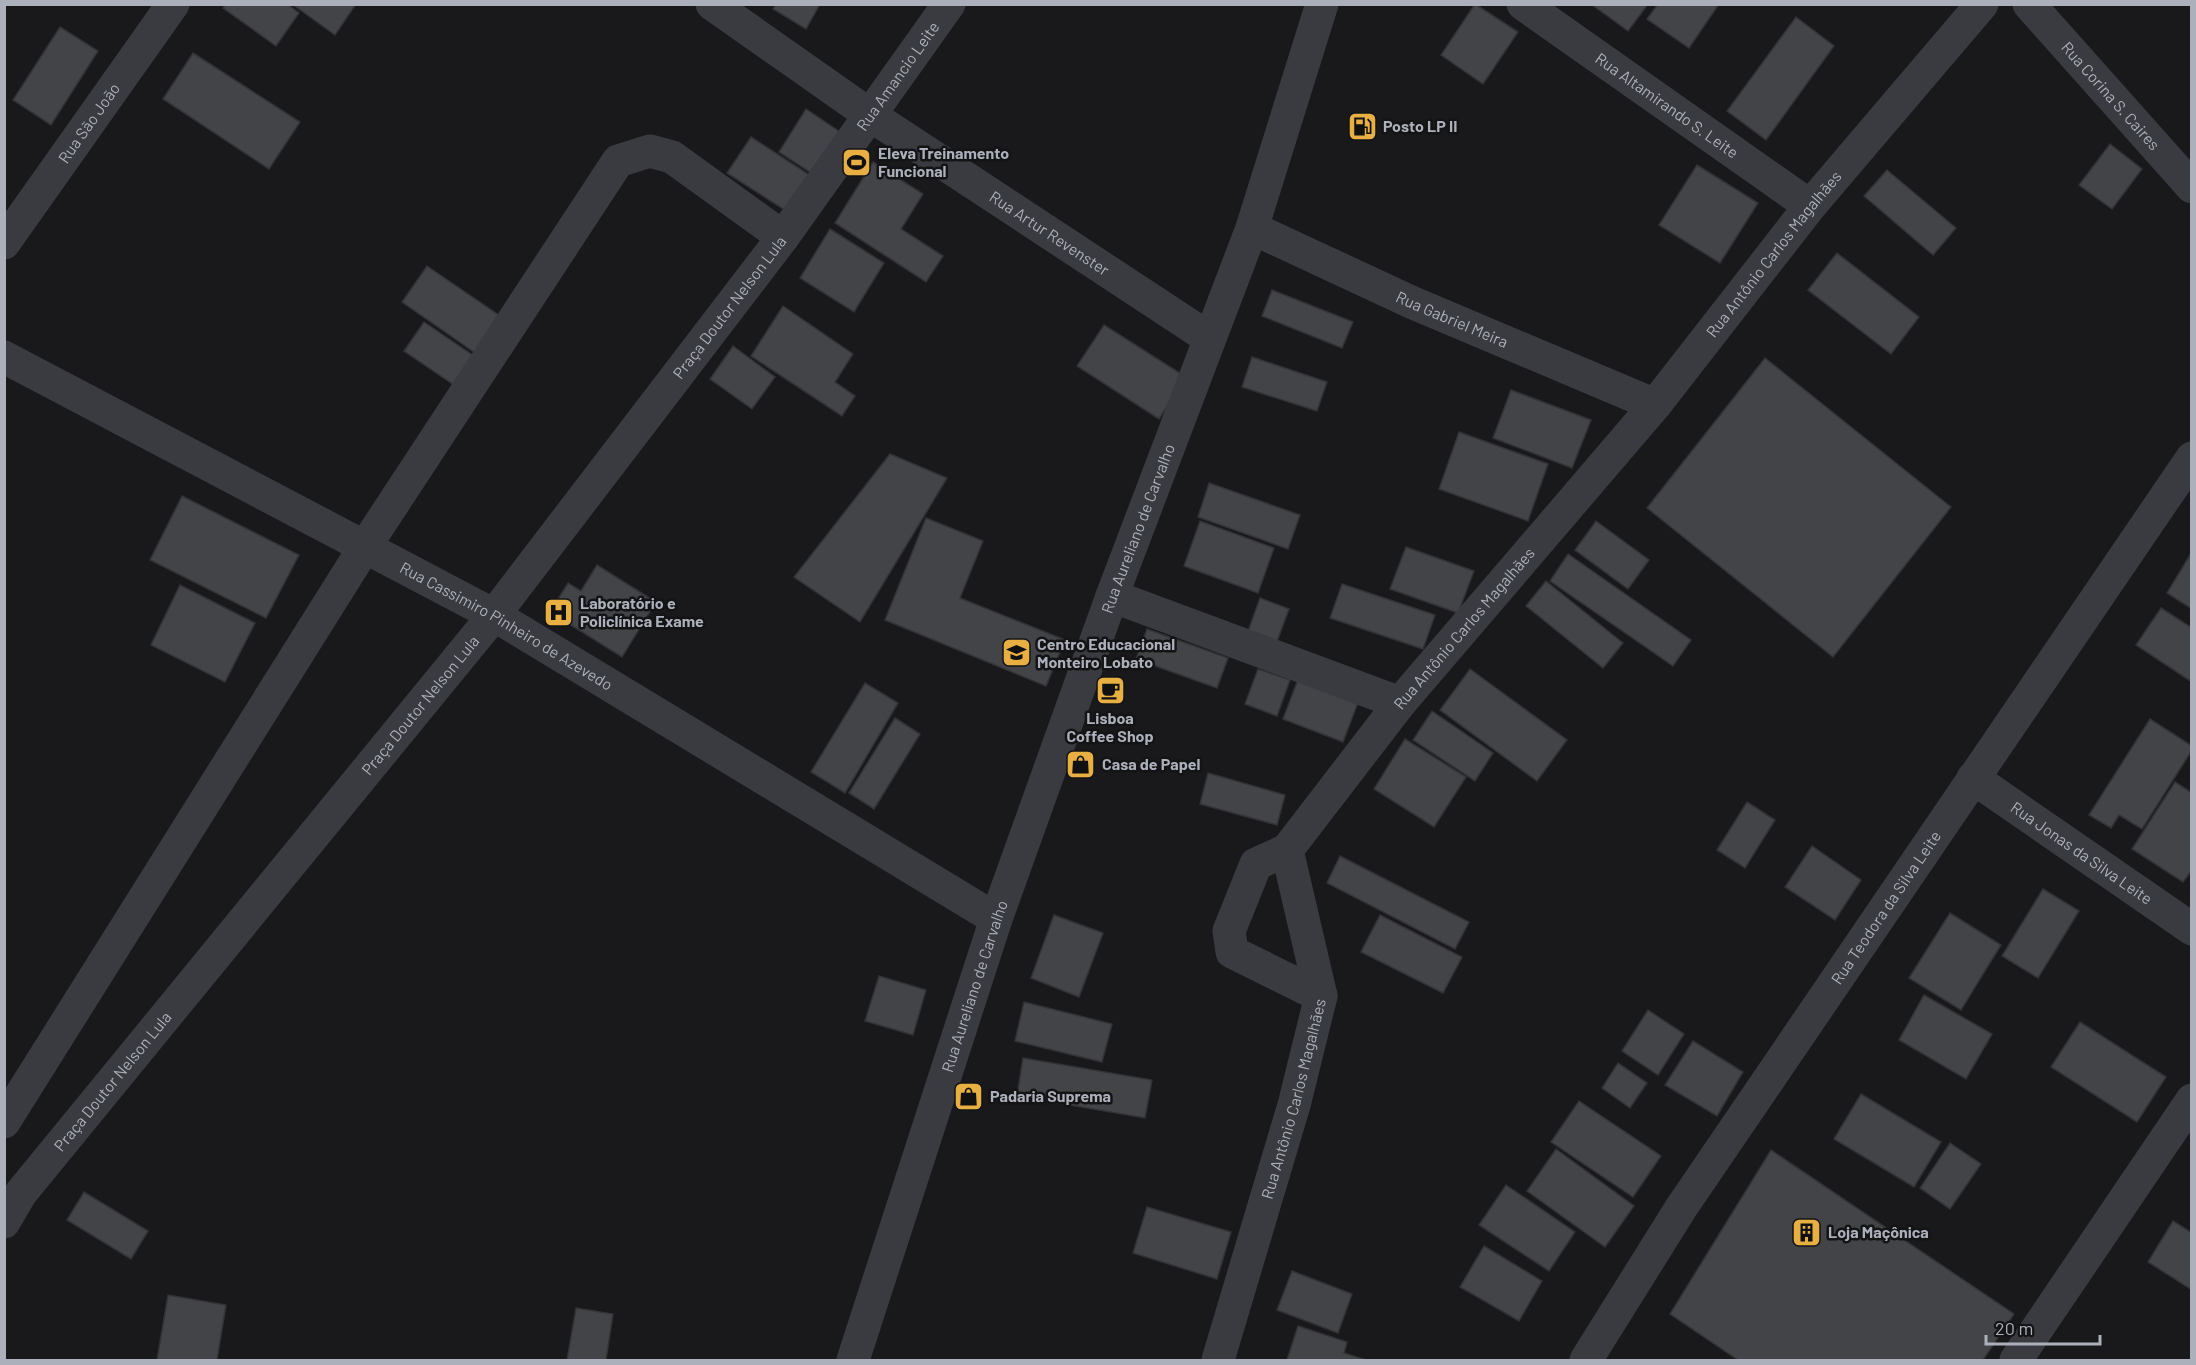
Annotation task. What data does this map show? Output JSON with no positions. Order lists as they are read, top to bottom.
{
  "streets": {
    "street": [
      "Rua Amancio Leite",
      "Rua Corina S. Caires",
      "Rua Altamirando S. Leite",
      "Rua São João",
      "Rua Artur Revenster",
      "Rua Antônio Carlos Magalhães",
      "Praça Doutor Nelson Lula",
      "Rua Gabriel Meira",
      "Rua Aureliano de Carvalho",
      "Rua Cassimiro Pinheiro de Azevedo",
      "Rua Jonas da Silva Leite",
      "Rua Teodora da Silva Leite"
    ]
  },
  "crossings": [
    ["Rua Amancio Leite", "Rua Artur Revenster"],
    ["Rua Amancio Leite", "Praça Doutor Nelson Lula"],
    ["Rua Altamirando S. Leite", "Rua Antônio Carlos Magalhães"],
    ["Rua Artur Revenster", "Rua Aureliano de Carvalho"],
    ["Rua Antônio Carlos Magalhães", "Rua Gabriel Meira"],
    ["Praça Doutor Nelson Lula", "Rua Cassimiro Pinheiro de Azevedo"],
    ["Rua Gabriel Meira", "Rua Aureliano de Carvalho"],
    ["Rua Aureliano de Carvalho", "Rua Cassimiro Pinheiro de Azevedo"],
    ["Rua Jonas da Silva Leite", "Rua Teodora da Silva Leite"]
  ],
  "places": {
    "fuel station": ["Posto LP II"],
    "sports": ["Eleva Treinamento Funcional"],
    "hospital": ["Laboratório e Policlínica Exame"],
    "school or university": ["Centro Educacional Monteiro Lobato"],
    "cafe": ["Lisboa Coffee Shop"],
    "shop": ["Casa de Papel", "Padaria Suprema"],
    "building": ["Loja Maçônica"]
  },
  "scale_bar": "20 m"
}
